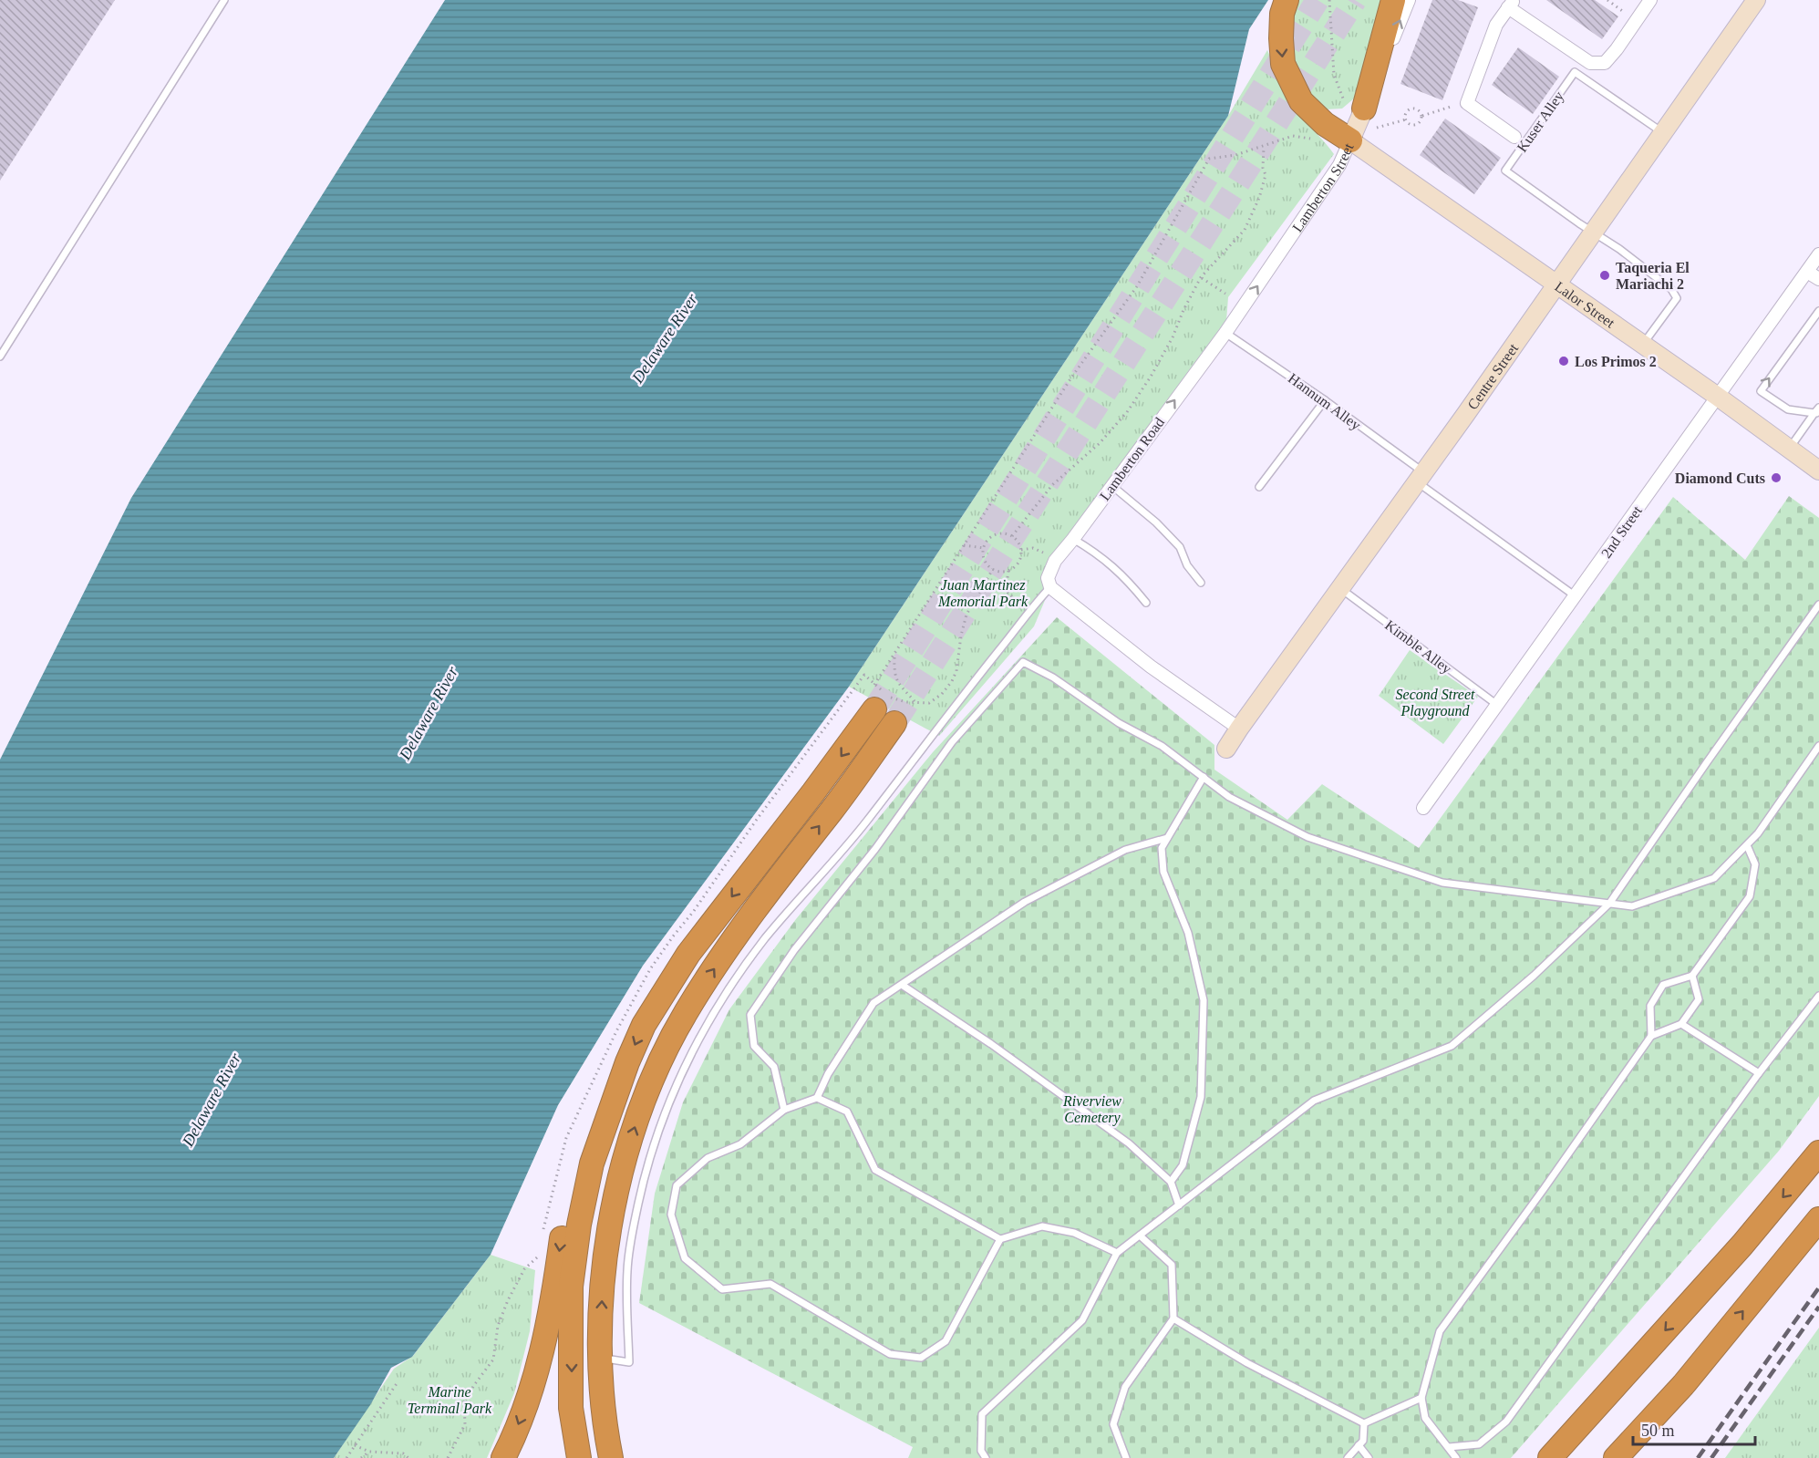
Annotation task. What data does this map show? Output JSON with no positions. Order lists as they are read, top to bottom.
{
  "streets": {
    "street": [
      "Lamberton Street",
      "Lalor Street",
      "Centre Street",
      "Lamberton Road",
      "2nd Street"
    ],
    "lane": ["Kuser Alley", "Hannum Alley", "Kimble Alley"]
  },
  "crossings": [
    ["Kuser Alley", "Centre Street"],
    ["Lamberton Street", "Lalor Street"],
    ["Lamberton Street", "Hannum Alley"],
    ["Lamberton Street", "Lamberton Road"],
    ["Lalor Street", "Centre Street"],
    ["Lalor Street", "2nd Street"],
    ["Centre Street", "Hannum Alley"],
    ["Centre Street", "Kimble Alley"],
    ["Hannum Alley", "Lamberton Road"],
    ["Hannum Alley", "2nd Street"],
    ["2nd Street", "Kimble Alley"]
  ],
  "one_way": ["Lamberton Street", "Lamberton Road"],
  "water": ["Delaware River"],
  "parks": [
    "Juan Martinez Memorial Park",
    "Second Street Playground",
    "Riverview Cemetery",
    "Marine Terminal Park"
  ],
  "places": ["Taqueria El Mariachi 2", "Los Primos 2", "Diamond Cuts"],
  "scale_bar": "50 m"
}
